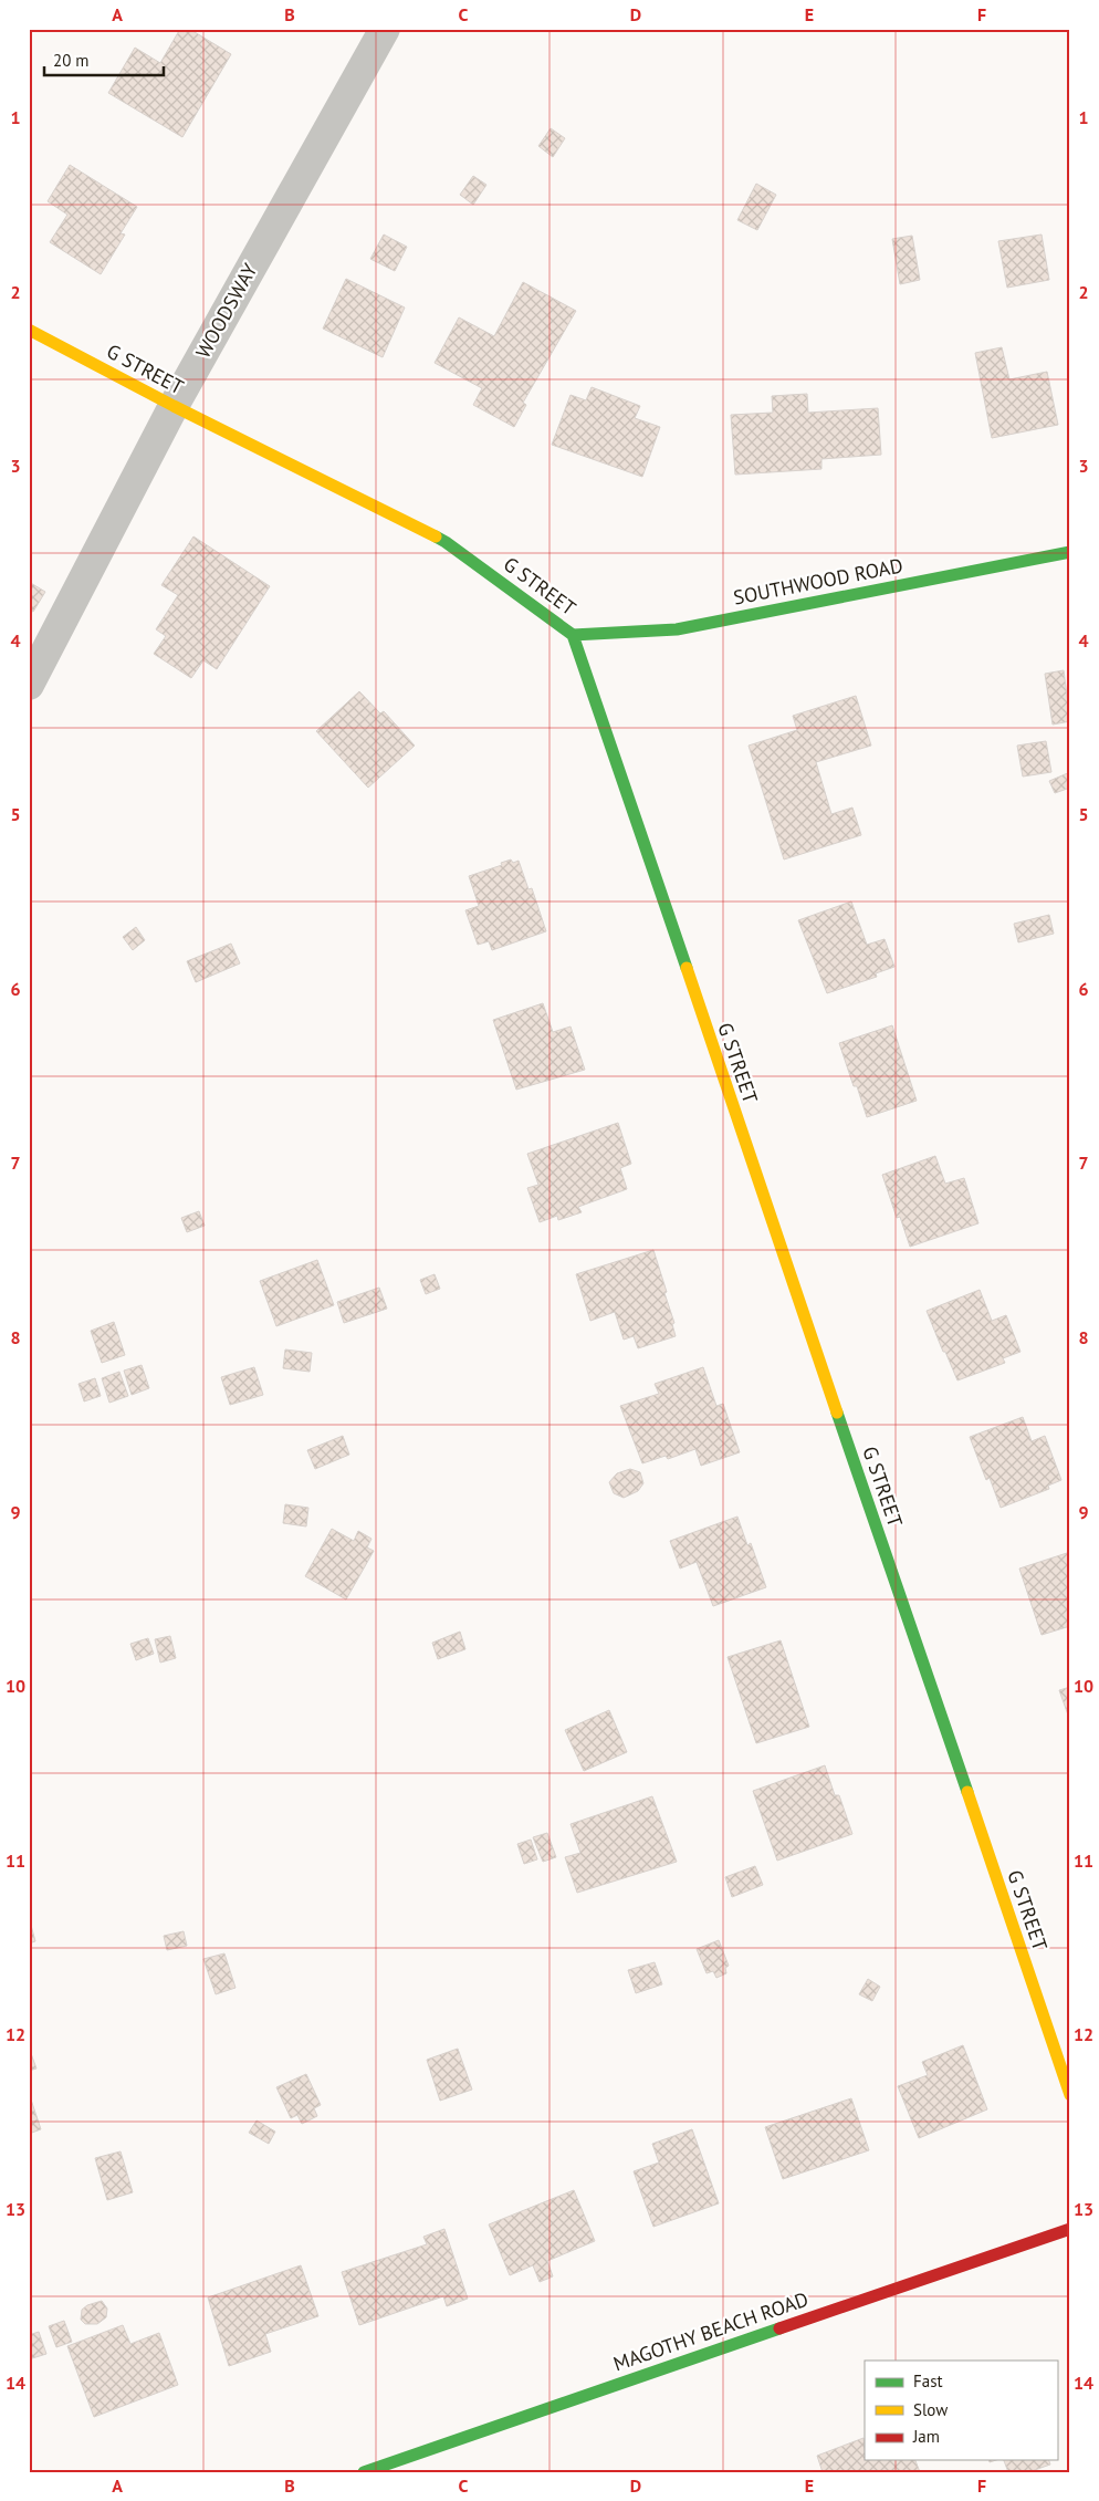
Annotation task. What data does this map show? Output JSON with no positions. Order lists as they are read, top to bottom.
{
  "streets": {
    "street": [
      "WOODSWAY",
      "G STREET",
      "SOUTHWOOD ROAD",
      "MAGOTHY BEACH ROAD"
    ]
  },
  "crossings": [
    ["WOODSWAY", "G STREET"],
    ["G STREET", "SOUTHWOOD ROAD"]
  ],
  "legend": ["Fast", "Slow", "Jam"],
  "scale_bar": "20 m",
  "grid": {
    "columns": [
      "A",
      "B",
      "C",
      "D",
      "E",
      "F"
    ],
    "rows": [
      "1",
      "2",
      "3",
      "4",
      "5",
      "6",
      "7",
      "8",
      "9",
      "10",
      "11",
      "12",
      "13",
      "14"
    ]
  }
}
